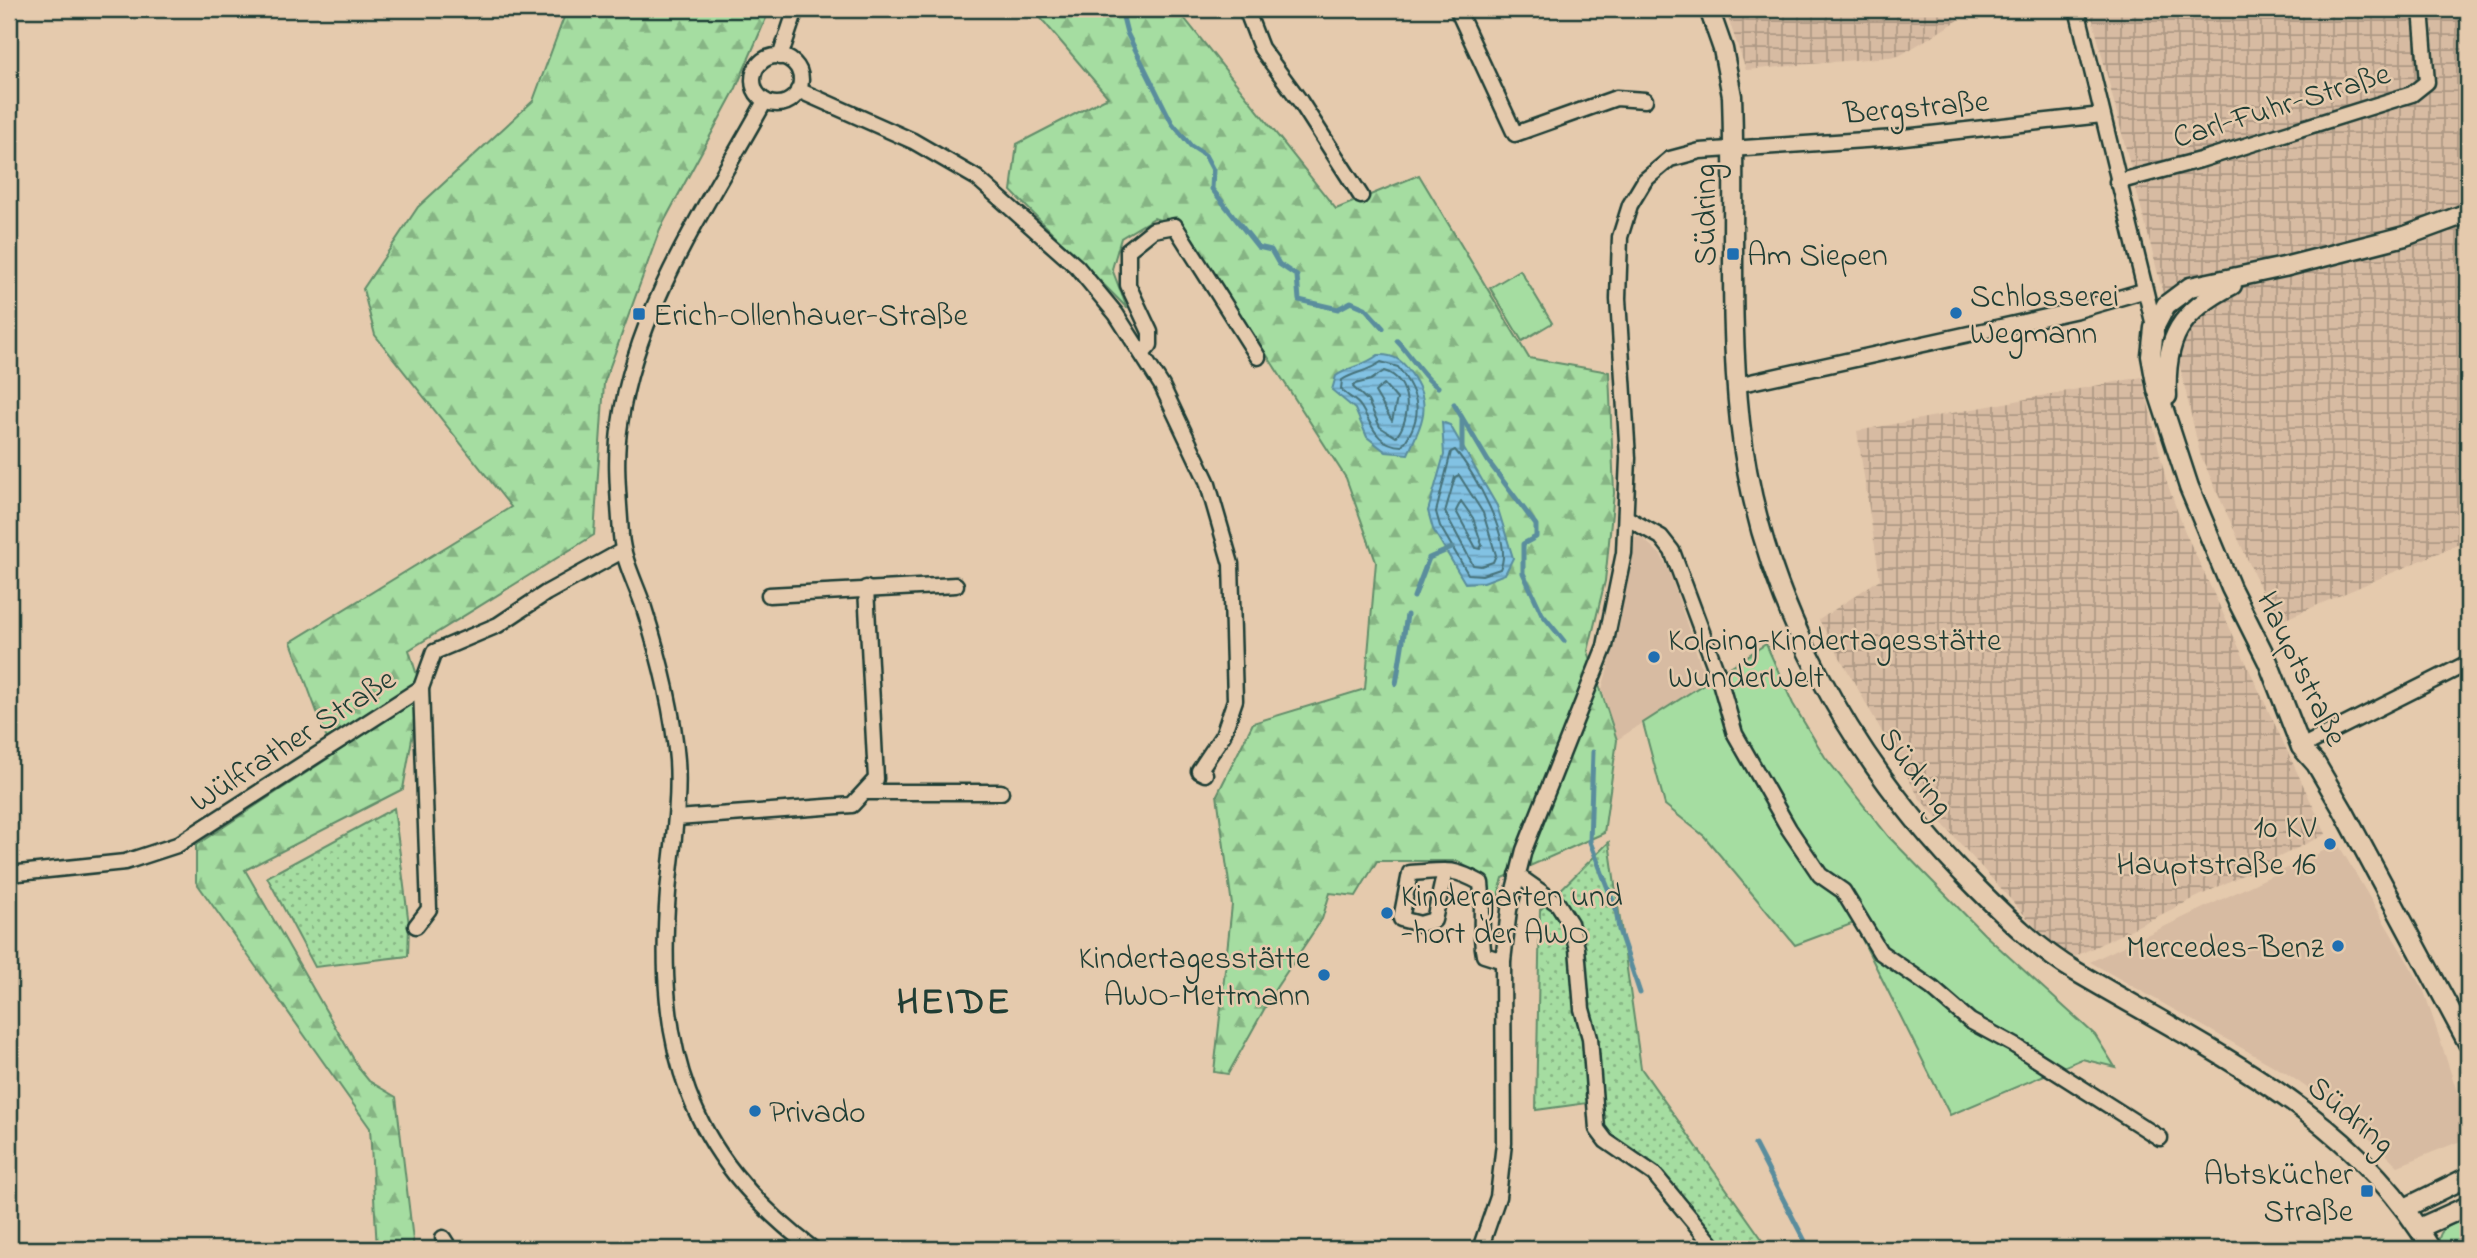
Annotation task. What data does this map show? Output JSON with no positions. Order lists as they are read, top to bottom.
{
  "streets": {
    "street": [
      "Carl-Fuhr-Straße",
      "Bergstraße",
      "Südring",
      "Hauptstraße",
      "Wülfrather Straße"
    ]
  },
  "crossings": [
    ["Carl-Fuhr-Straße", "Hauptstraße"],
    ["Bergstraße", "Südring"],
    ["Bergstraße", "Hauptstraße"]
  ],
  "districts": ["HEIDE"],
  "places": {
    "transit": ["Am Siepen", "Erich-Ollenhauer-Straße", "Abtskücher Straße"],
    "other": [
      "Schlosserei Wegmann",
      "Kolping-Kindertagesstätte WunderWelt",
      "10 KV Hauptstraße 16",
      "Kindergarten und -hort der AWO",
      "Mercedes-Benz",
      "Kindertagesstätte AWO-Mettmann",
      "Privado"
    ]
  }
}
